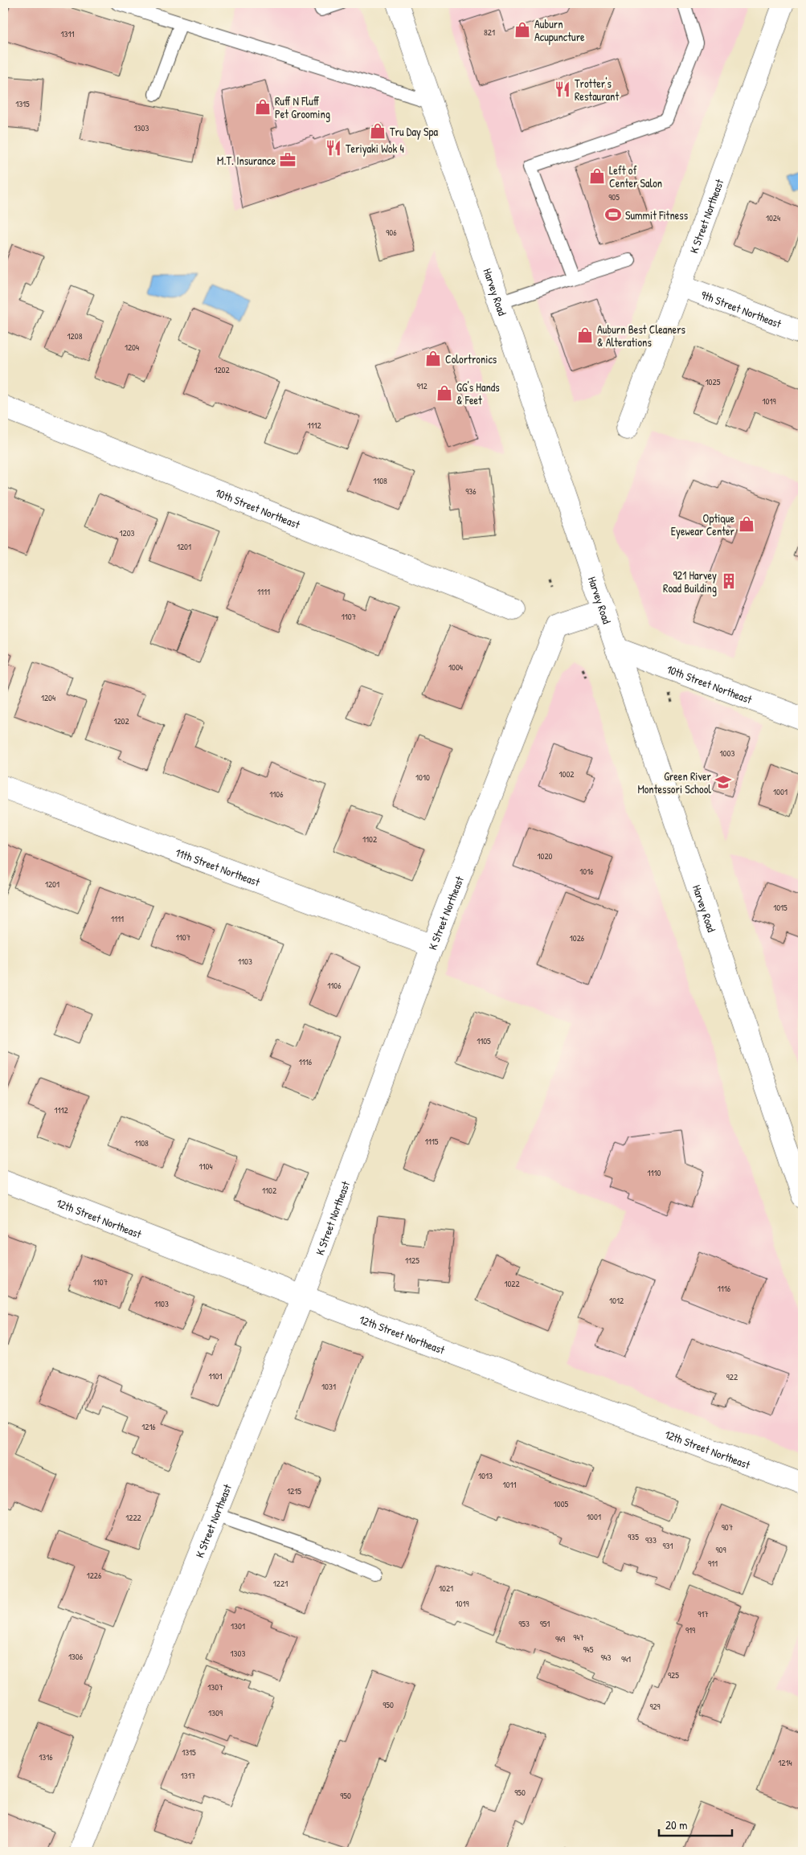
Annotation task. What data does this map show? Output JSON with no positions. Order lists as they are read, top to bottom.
{
  "streets": {
    "street": [
      "K Street Northeast",
      "Harvey Road",
      "9th Street Northeast",
      "10th Street Northeast",
      "11th Street Northeast",
      "12th Street Northeast"
    ]
  },
  "crossings": [
    ["K Street Northeast", "Harvey Road"],
    ["K Street Northeast", "9th Street Northeast"],
    ["K Street Northeast", "11th Street Northeast"],
    ["K Street Northeast", "12th Street Northeast"],
    ["Harvey Road", "10th Street Northeast"]
  ],
  "places": {
    "shop": [
      "Auburn Acupuncture",
      "Ruff N Fluff Pet Grooming",
      "Tru Day Spa",
      "Left of Center Salon",
      "Auburn Best Cleaners & Alterations",
      "Colortronics",
      "GG's Hands & Feet",
      "Optique Eyewear Center"
    ],
    "restaurant": ["Trotter's Restaurant", "Teriyaki Wok 4"],
    "office": ["M.T. Insurance"],
    "sports": ["Summit Fitness"],
    "building": ["921 Harvey Road Building"],
    "school or university": ["Green River Montessori School"]
  },
  "house_numbers": [
    "821",
    "1311",
    "1315",
    "1303",
    "905",
    "1024",
    "906",
    "1208",
    "1204",
    "1202",
    "1025",
    "912",
    "1019",
    "1112",
    "1108",
    "936",
    "1203",
    "1201",
    "1111",
    "1107",
    "1004",
    "1204",
    "1202",
    "1003",
    "1002",
    "1010",
    "1001",
    "1106",
    "1102",
    "1020",
    "1016",
    "1201",
    "1015",
    "1111",
    "1107",
    "1026",
    "1103",
    "1106",
    "1105",
    "1116",
    "1112",
    "1115",
    "1108",
    "1104",
    "1110",
    "1102",
    "1125",
    "1107",
    "1022",
    "1116",
    "1012",
    "1103",
    "1101",
    "922",
    "1031",
    "1216",
    "1013",
    "1011",
    "1215",
    "1005",
    "1001",
    "1222",
    "907",
    "935",
    "933",
    "931",
    "909",
    "911",
    "1226",
    "1221",
    "1021",
    "1019",
    "917",
    "953",
    "951",
    "1301",
    "919",
    "947",
    "949",
    "945",
    "1303",
    "1306",
    "943",
    "941",
    "925",
    "1307",
    "950",
    "929",
    "1309",
    "1315",
    "1316",
    "1214",
    "1317",
    "950",
    "950"
  ],
  "scale_bar": "20 m"
}
